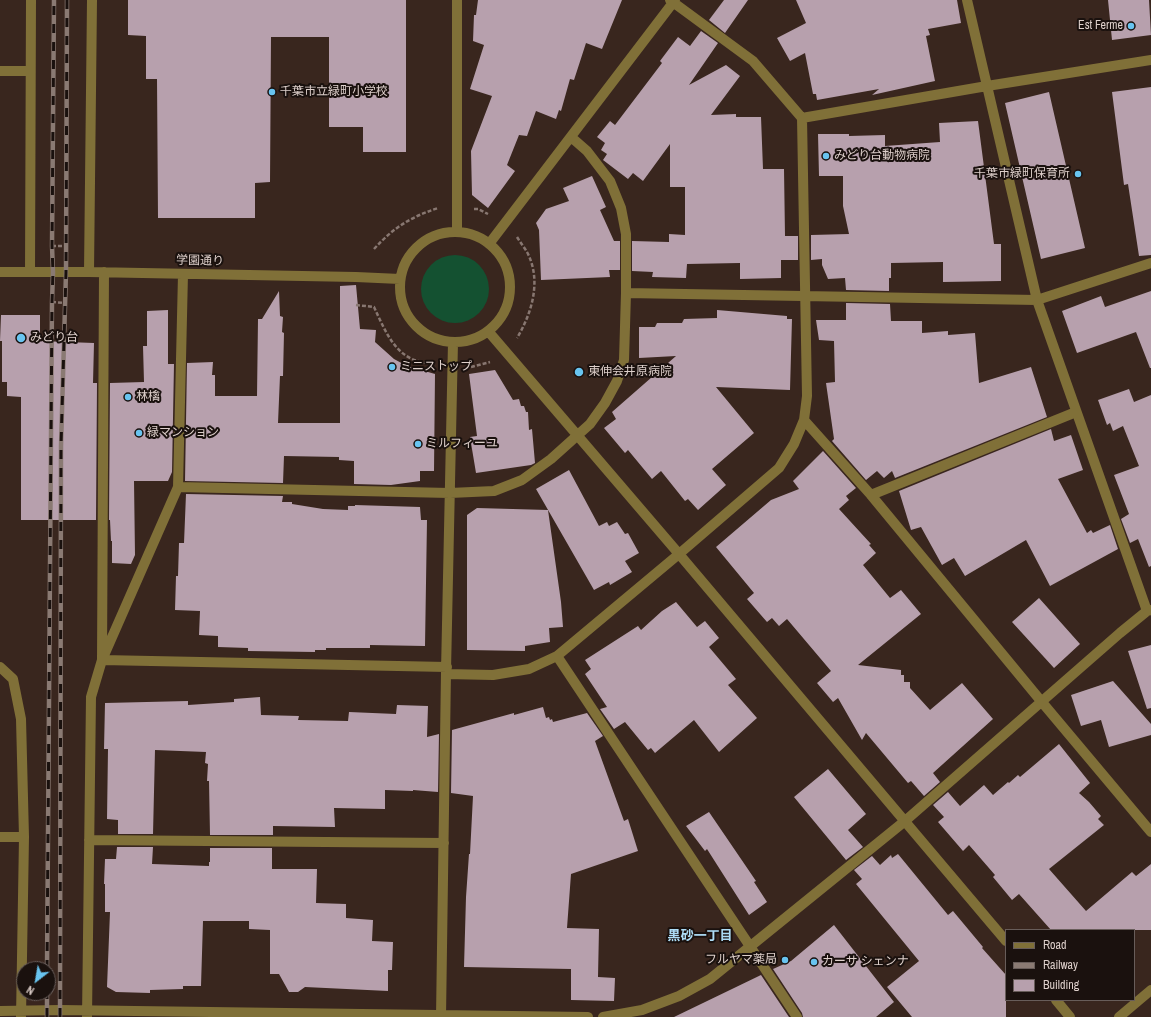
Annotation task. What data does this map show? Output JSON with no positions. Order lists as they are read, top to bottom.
{
  "streets": {
    "street": ["学園通り"]
  },
  "districts": ["黒砂一丁目"],
  "places": [
    "Est Ferme",
    "千葉市立緑町小学校",
    "みどり台動物病院",
    "千葉市緑町保育所",
    "みどり台",
    "ミニストップ",
    "東伸会井原病院",
    "林檎",
    "緑マンション",
    "ミルフィーユ",
    "フルヤマ薬局",
    "カーサ シェンナ"
  ],
  "legend": ["Road", "Railway", "Building"],
  "north": "bottom left"
}
